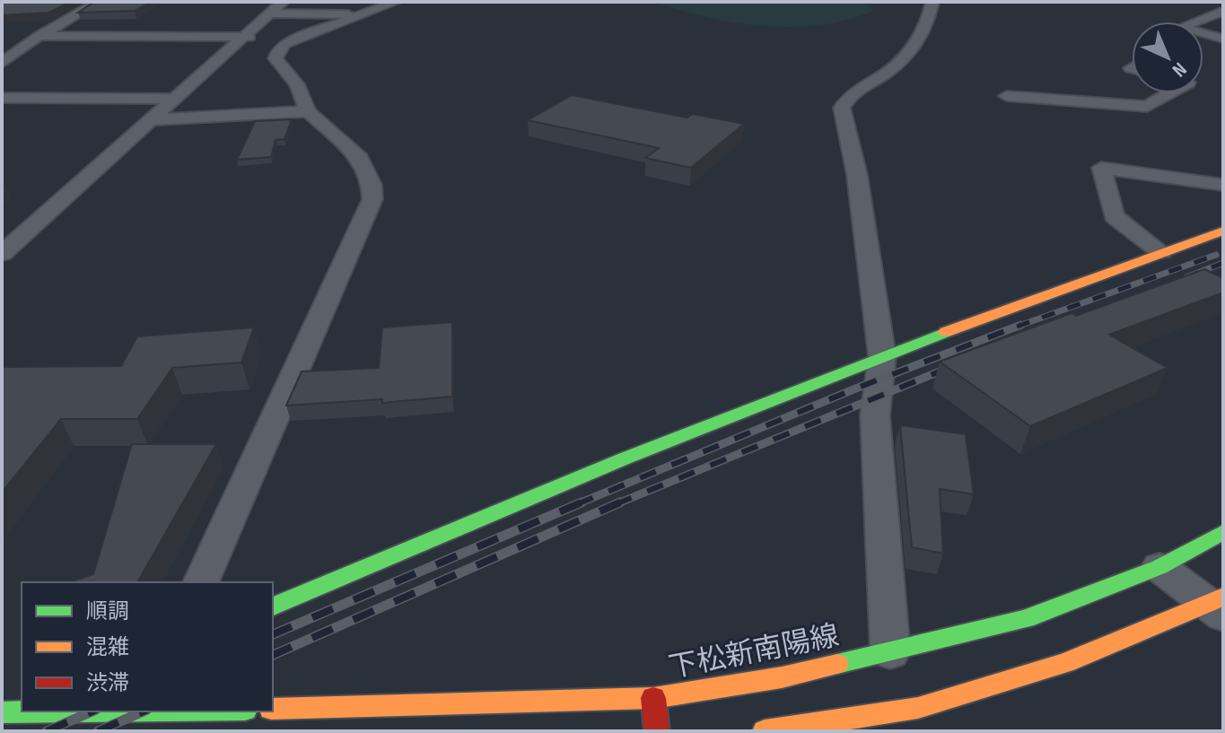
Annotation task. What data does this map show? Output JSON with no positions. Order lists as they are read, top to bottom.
{
  "streets": {
    "main road": ["下松新南陽線"]
  },
  "legend": ["順調", "混雑", "渋滞"],
  "north": "bottom right"
}
